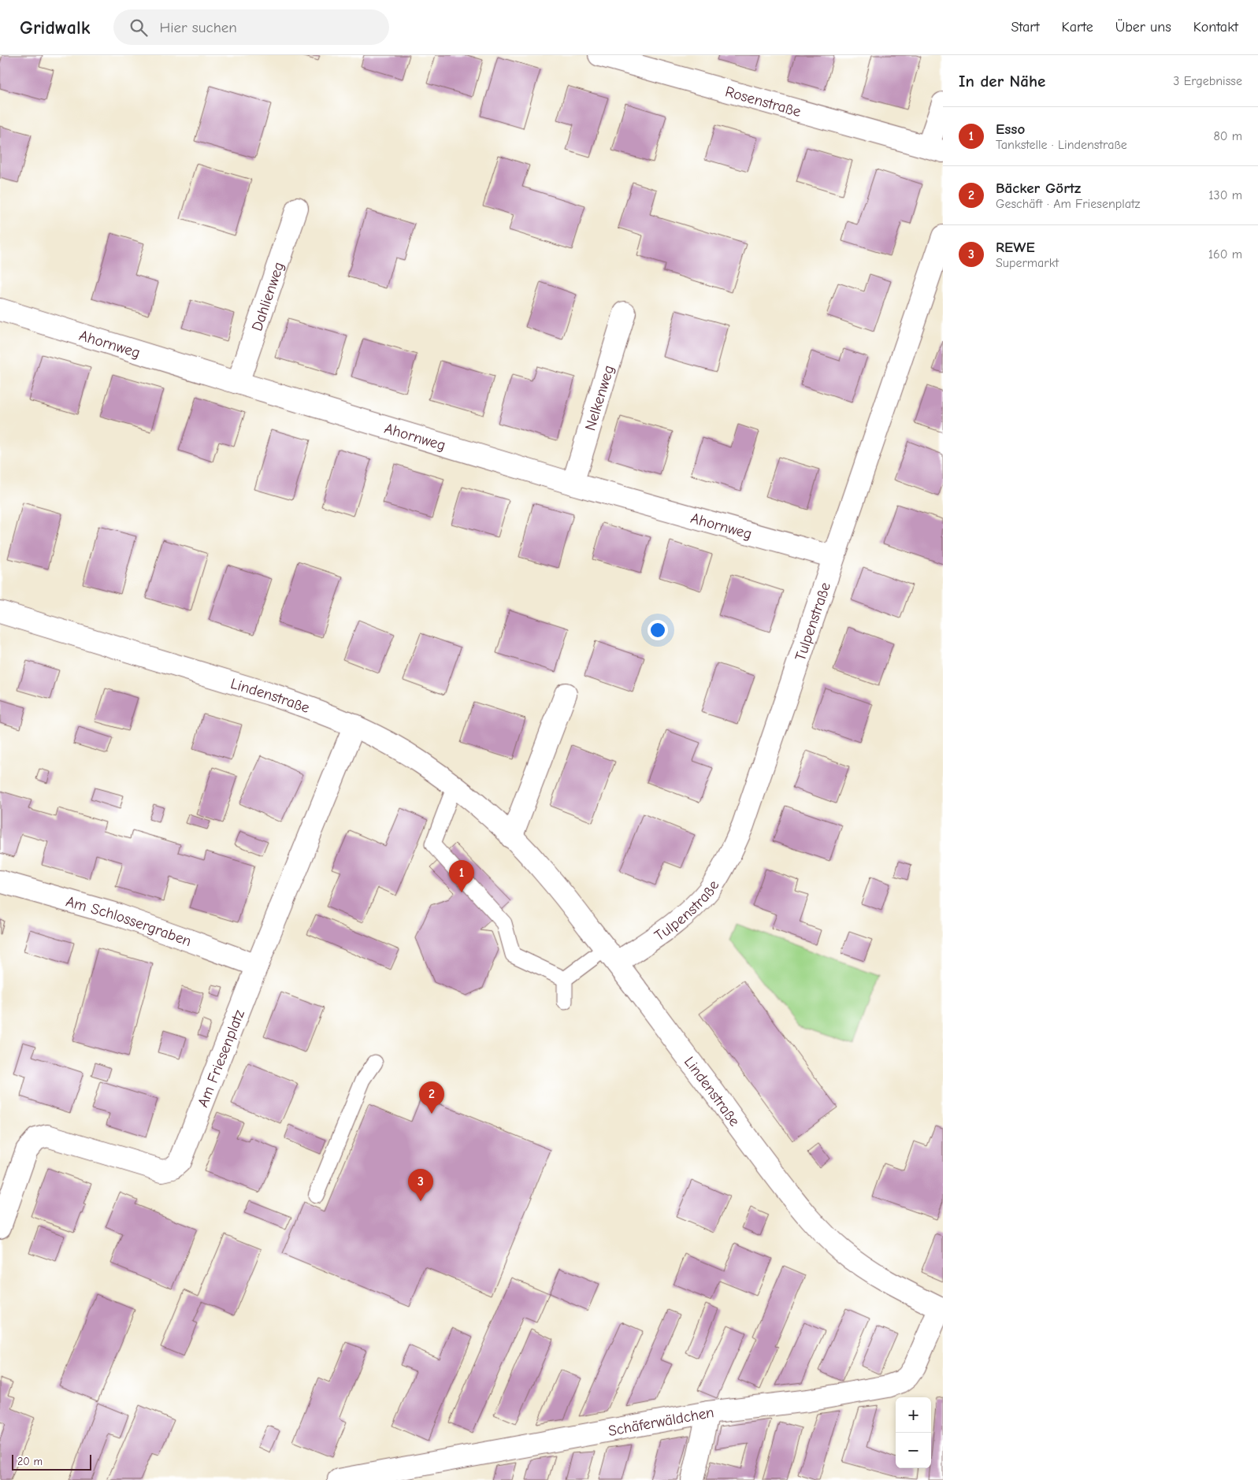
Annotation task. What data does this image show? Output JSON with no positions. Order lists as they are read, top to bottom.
{
  "streets": {
    "street": [
      "Rosenstraße",
      "Dahlienweg",
      "Ahornweg",
      "Nelkenweg",
      "Tulpenstraße",
      "Lindenstraße",
      "Am Schlossergraben",
      "Am Friesenplatz",
      "Schäferwäldchen"
    ]
  },
  "crossings": [
    ["Dahlienweg", "Ahornweg"],
    ["Ahornweg", "Nelkenweg"],
    ["Ahornweg", "Tulpenstraße"],
    ["Tulpenstraße", "Lindenstraße"],
    ["Lindenstraße", "Am Friesenplatz"],
    ["Lindenstraße", "Schäferwäldchen"],
    ["Am Schlossergraben", "Am Friesenplatz"]
  ],
  "scale_bar": "20 m",
  "page": {
    "header": "Gridwalk",
    "search": "Hier suchen",
    "nav": [
      "Start",
      "Karte",
      "Über uns",
      "Kontakt"
    ],
    "heading": ["In der Nähe", "3 Ergebnisse"],
    "list": [
      {
        "mark": "1",
        "name": "Esso",
        "note": "Tankstelle · Lindenstraße",
        "value": "80 m"
      },
      {
        "mark": "2",
        "name": "Bäcker Görtz",
        "note": "Geschäft · Am Friesenplatz",
        "value": "130 m"
      },
      {
        "mark": "3",
        "name": "REWE",
        "note": "Supermarkt",
        "value": "160 m"
      }
    ],
    "pins": ["1", "2", "3"],
    "map_buttons": ["+", "−"],
    "scale": "20 m"
  }
}
